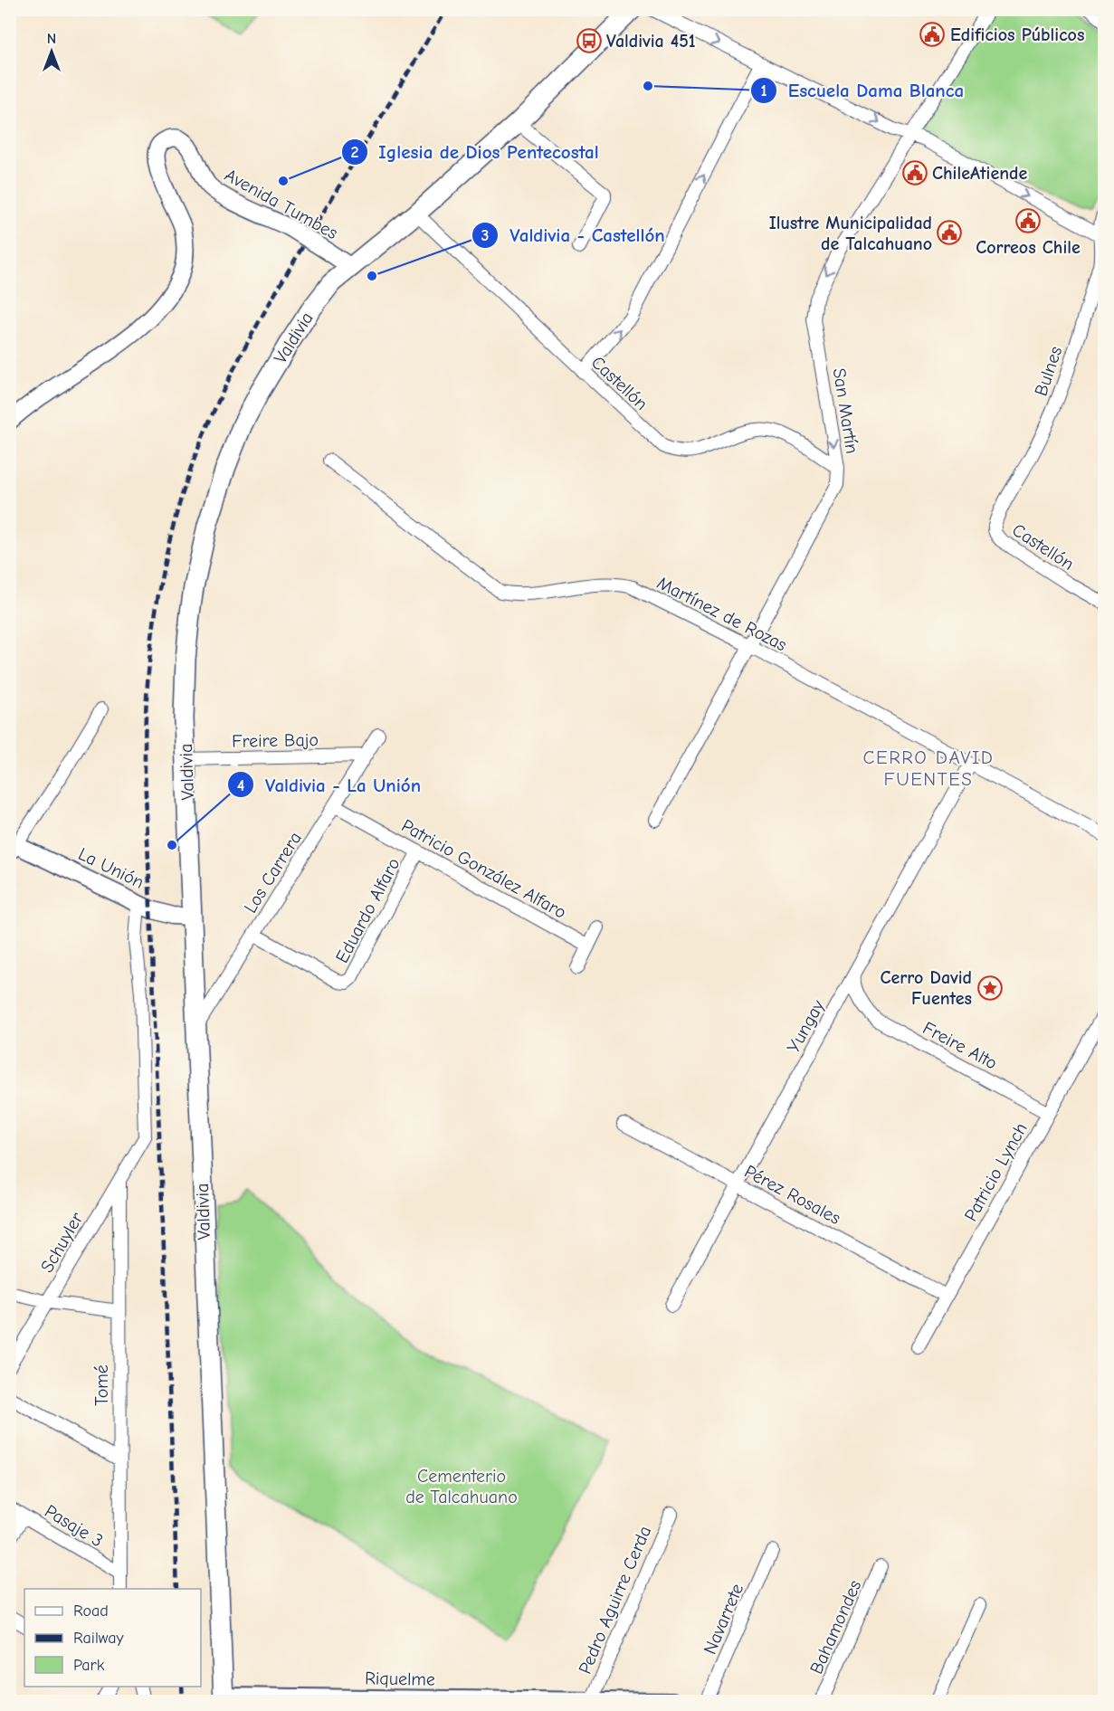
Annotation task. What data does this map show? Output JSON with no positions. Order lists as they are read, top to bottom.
{
  "streets": {
    "main road": ["Avenida Tumbes", "Valdivia", "La Unión"],
    "street": [
      "Bulnes",
      "Castellón",
      "San Martín",
      "Martínez de Rozas",
      "Freire Bajo",
      "Patricio González Alfaro",
      "Los Carrera",
      "Eduardo Alfaro",
      "Yungay",
      "Freire Alto",
      "Patricio Lynch",
      "Pérez Rosales",
      "Schuyler",
      "Tomé",
      "Pasaje 3",
      "Pedro Aguirre Cerda",
      "Navarrete",
      "Bahamondes",
      "Riquelme"
    ]
  },
  "crossings": [
    ["Avenida Tumbes", "Valdivia"],
    ["Valdivia", "Castellón"],
    ["Valdivia", "Freire Bajo"],
    ["Valdivia", "La Unión"],
    ["Valdivia", "Los Carrera"],
    ["Valdivia", "Riquelme"],
    ["Bulnes", "Castellón"],
    ["Castellón", "San Martín"],
    ["San Martín", "Martínez de Rozas"],
    ["Martínez de Rozas", "Yungay"],
    ["Freire Bajo", "Los Carrera"],
    ["La Unión", "Schuyler"],
    ["Patricio González Alfaro", "Los Carrera"],
    ["Patricio González Alfaro", "Eduardo Alfaro"],
    ["Los Carrera", "Eduardo Alfaro"],
    ["Yungay", "Freire Alto"],
    ["Yungay", "Pérez Rosales"],
    ["Freire Alto", "Patricio Lynch"],
    ["Patricio Lynch", "Pérez Rosales"],
    ["Schuyler", "Tomé"],
    ["Tomé", "Pasaje 3"],
    ["Pedro Aguirre Cerda", "Riquelme"]
  ],
  "one_way": ["San Martín"],
  "districts": ["CERRO DAVID FUENTES"],
  "parks": ["Cementerio de Talcahuano"],
  "places": {
    "public building": [
      "Edificios Públicos",
      "ChileAtiende",
      "Correos Chile",
      "Ilustre Municipalidad de Talcahuano"
    ],
    "bus stop": ["Valdivia 451"],
    "other": [
      "Escuela Dama Blanca",
      "Iglesia de Dios Pentecostal",
      "Valdivia - Castellón",
      "Valdivia - La Unión"
    ],
    "place": ["Cerro David Fuentes"]
  },
  "legend": ["Road", "Railway", "Park"],
  "north": "top"
}
